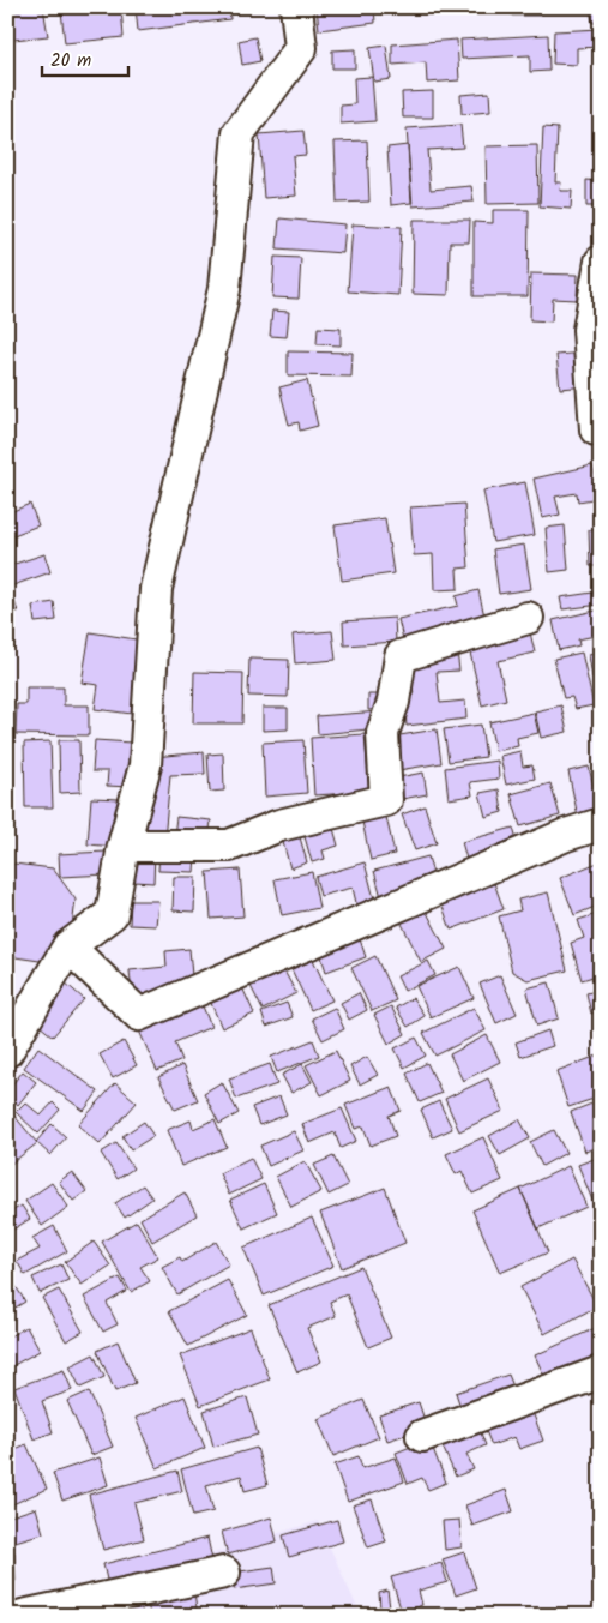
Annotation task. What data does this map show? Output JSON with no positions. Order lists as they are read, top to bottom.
{
  "scale_bar": "20 m"
}
